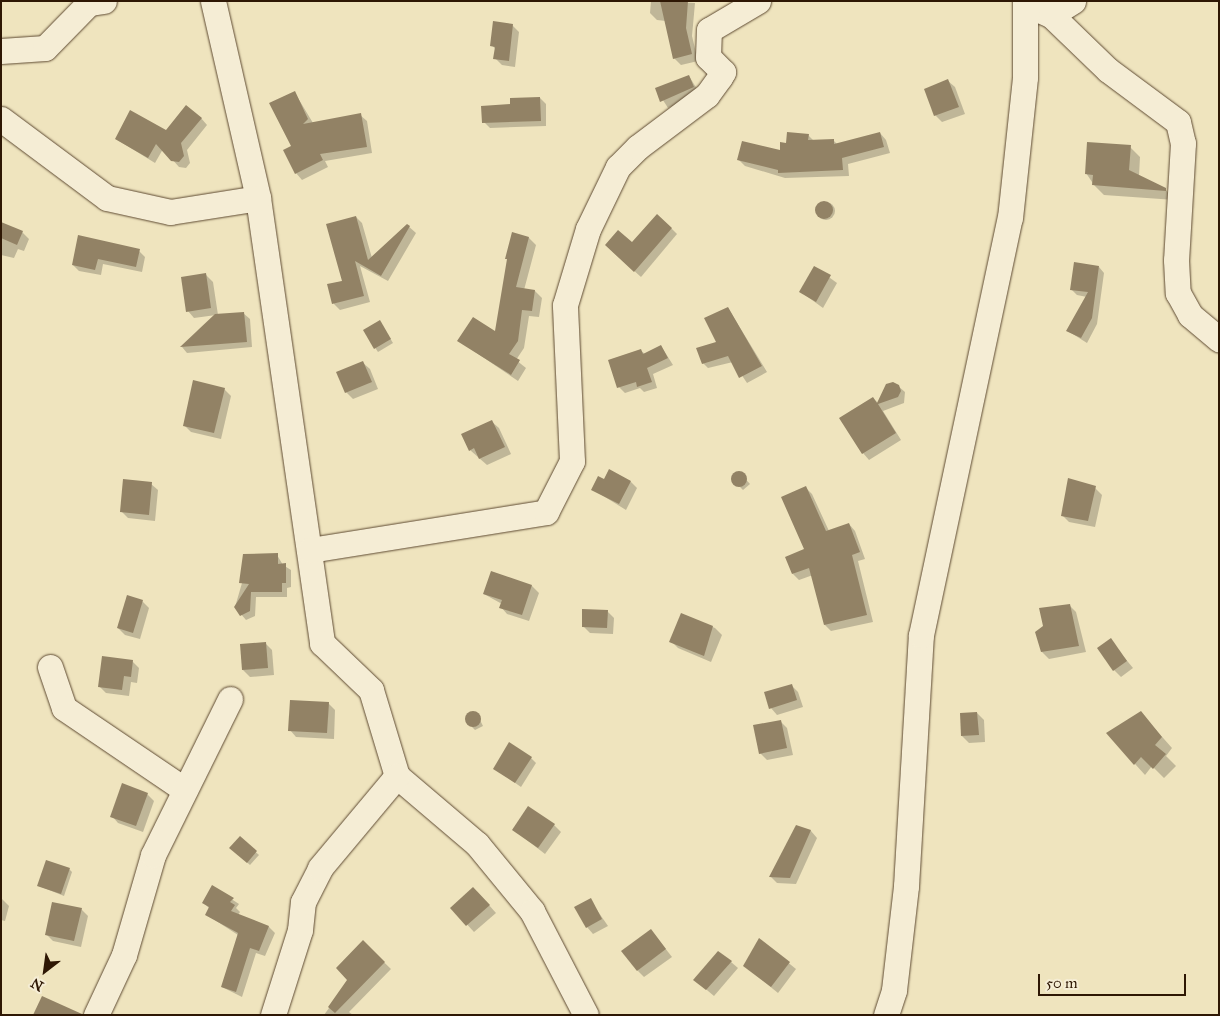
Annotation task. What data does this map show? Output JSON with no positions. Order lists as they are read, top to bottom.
{
  "scale_bar": "50 m",
  "north": "bottom left"
}
